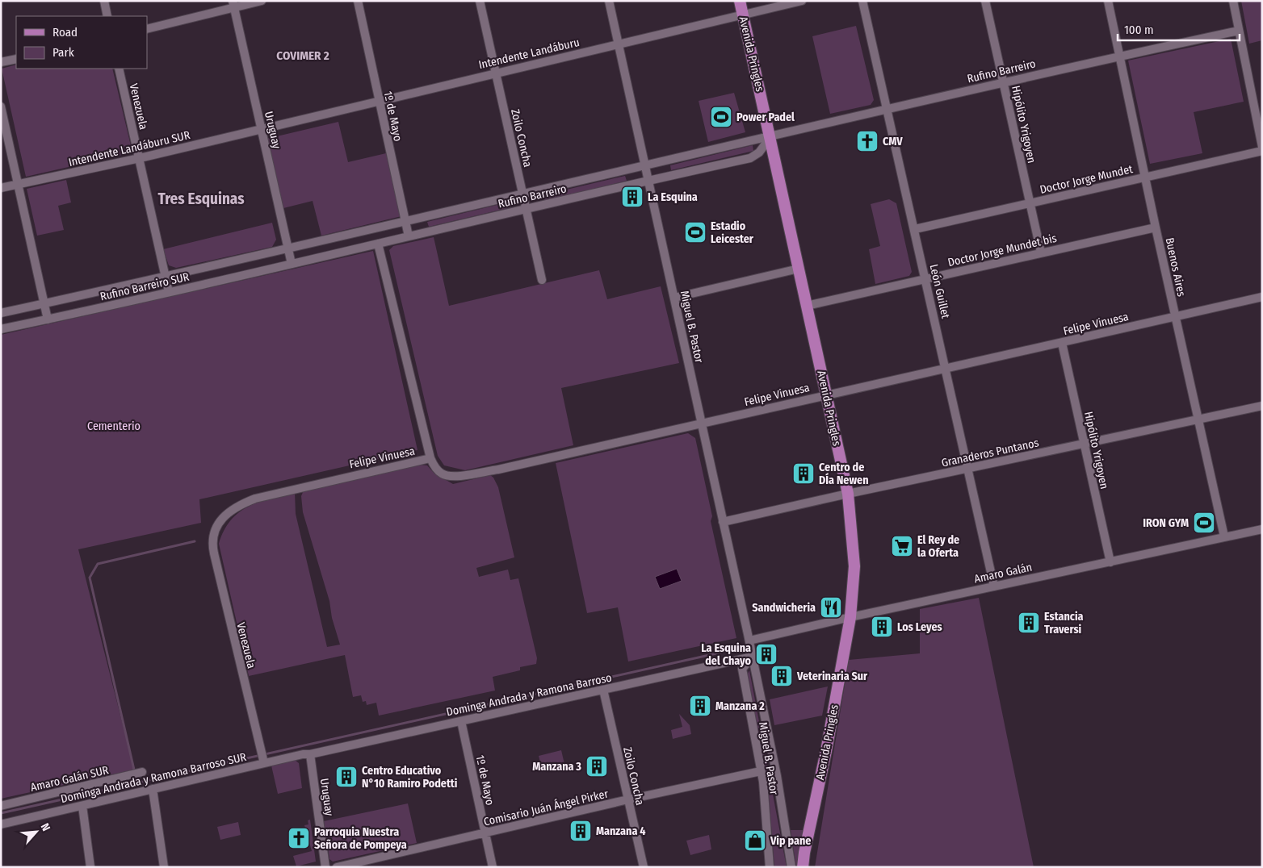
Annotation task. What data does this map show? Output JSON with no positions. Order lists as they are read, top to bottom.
{
  "streets": {
    "main road": ["Avenida Pringles"],
    "street": [
      "Intendente Landáburu",
      "Rufino Barreiro",
      "Venezuela",
      "1º de Mayo",
      "Hipólito Yrigoyen",
      "Uruguay",
      "Zoilo Concha",
      "Intendente Landáburu SUR",
      "Doctor Jorge Mundet",
      "Doctor Jorge Mundet bis",
      "Buenos Aires",
      "Rufino Barreiro SUR",
      "León Guillet",
      "Felipe Vinuesa",
      "Miguel B. Pastor",
      "Granaderos Puntanos",
      "Amaro Galán",
      "Dominga Andrada y Ramona Barroso",
      "Dominga Andrada y Ramona Barroso SUR",
      "Amaro Galán SUR",
      "Comisario Juán Ángel Pirker"
    ]
  },
  "crossings": [
    ["Intendente Landáburu", "Avenida Pringles"],
    ["Intendente Landáburu", "1º de Mayo"],
    ["Intendente Landáburu", "Uruguay"],
    ["Intendente Landáburu", "Zoilo Concha"],
    ["Intendente Landáburu", "Intendente Landáburu SUR"],
    ["Intendente Landáburu", "Miguel B. Pastor"],
    ["Avenida Pringles", "Rufino Barreiro"],
    ["Avenida Pringles", "Doctor Jorge Mundet bis"],
    ["Avenida Pringles", "Felipe Vinuesa"],
    ["Avenida Pringles", "Granaderos Puntanos"],
    ["Avenida Pringles", "Amaro Galán"],
    ["Rufino Barreiro", "1º de Mayo"],
    ["Rufino Barreiro", "Hipólito Yrigoyen"],
    ["Rufino Barreiro", "Uruguay"],
    ["Rufino Barreiro", "Zoilo Concha"],
    ["Rufino Barreiro", "Buenos Aires"],
    ["Rufino Barreiro", "Rufino Barreiro SUR"],
    ["Rufino Barreiro", "León Guillet"],
    ["Rufino Barreiro", "Miguel B. Pastor"],
    ["Venezuela", "Intendente Landáburu SUR"],
    ["Venezuela", "Rufino Barreiro SUR"],
    ["Venezuela", "Felipe Vinuesa"],
    ["Venezuela", "Dominga Andrada y Ramona Barroso SUR"],
    ["1º de Mayo", "Dominga Andrada y Ramona Barroso"],
    ["1º de Mayo", "Comisario Juán Ángel Pirker"],
    ["Hipólito Yrigoyen", "Doctor Jorge Mundet"],
    ["Hipólito Yrigoyen", "Doctor Jorge Mundet bis"],
    ["Hipólito Yrigoyen", "Felipe Vinuesa"],
    ["Hipólito Yrigoyen", "Granaderos Puntanos"],
    ["Hipólito Yrigoyen", "Amaro Galán"],
    ["Uruguay", "Intendente Landáburu SUR"],
    ["Uruguay", "Rufino Barreiro SUR"],
    ["Uruguay", "Dominga Andrada y Ramona Barroso"],
    ["Uruguay", "Dominga Andrada y Ramona Barroso SUR"],
    ["Zoilo Concha", "Dominga Andrada y Ramona Barroso"],
    ["Zoilo Concha", "Comisario Juán Ángel Pirker"],
    ["Doctor Jorge Mundet", "Buenos Aires"],
    ["Doctor Jorge Mundet", "León Guillet"],
    ["Doctor Jorge Mundet bis", "Buenos Aires"],
    ["Doctor Jorge Mundet bis", "León Guillet"],
    ["Buenos Aires", "Felipe Vinuesa"],
    ["Buenos Aires", "Granaderos Puntanos"],
    ["Buenos Aires", "Amaro Galán"],
    ["León Guillet", "Felipe Vinuesa"],
    ["León Guillet", "Granaderos Puntanos"],
    ["León Guillet", "Amaro Galán"],
    ["Felipe Vinuesa", "Miguel B. Pastor"],
    ["Miguel B. Pastor", "Granaderos Puntanos"],
    ["Miguel B. Pastor", "Amaro Galán"],
    ["Miguel B. Pastor", "Dominga Andrada y Ramona Barroso"],
    ["Miguel B. Pastor", "Comisario Juán Ángel Pirker"],
    ["Dominga Andrada y Ramona Barroso", "Dominga Andrada y Ramona Barroso SUR"]
  ],
  "districts": ["COVIMER 2", "Tres Esquinas"],
  "parks": ["Cementerio"],
  "places": {
    "sports": ["Power Padel", "Estadio Leicester", "IRON GYM"],
    "church": ["CMV", "Parroquia Nuestra Señora de Pompeya"],
    "building": [
      "La Esquina",
      "Centro de DÍa Newen",
      "Estancia Traversi",
      "Los Leyes",
      "La Esquina del Chayo",
      "Veterinaria Sur",
      "Manzana 2",
      "Manzana 3",
      "Centro Educativo N°10 Ramiro Podetti",
      "Manzana 4"
    ],
    "supermarket": ["El Rey de la Oferta"],
    "restaurant": ["Sandwicheria"],
    "shop": ["Vip pane"]
  },
  "legend": ["Road", "Park"],
  "scale_bar": "100 m",
  "north": "top right"
}
